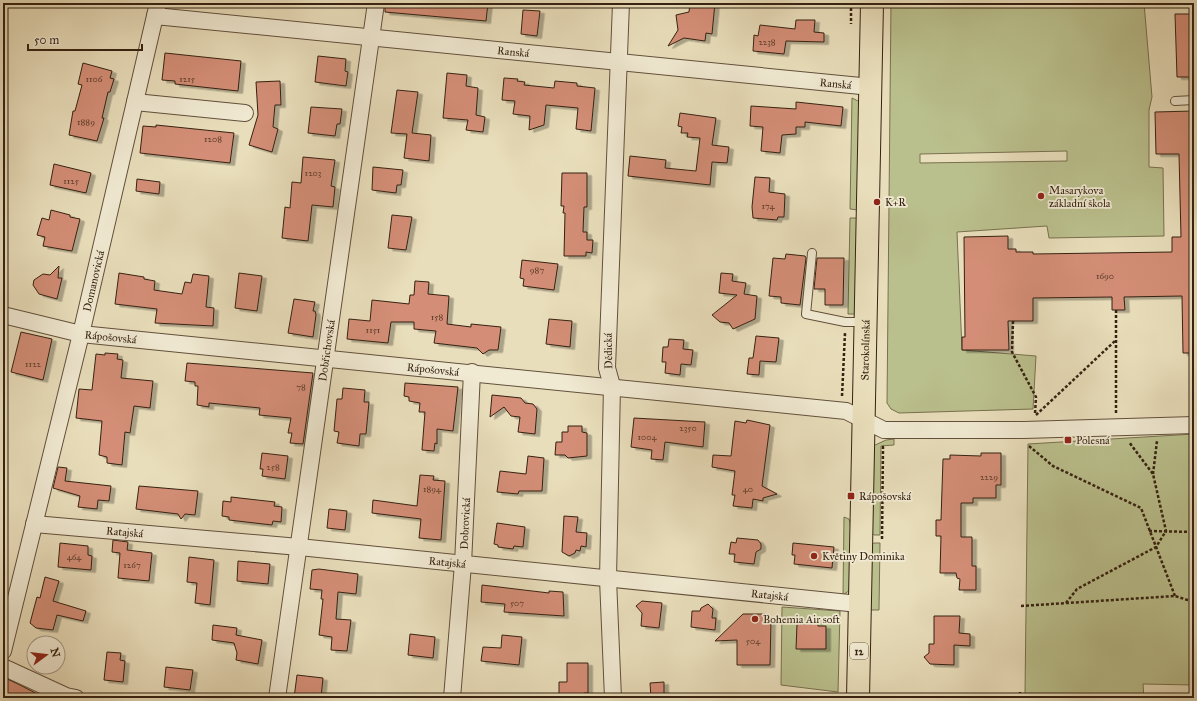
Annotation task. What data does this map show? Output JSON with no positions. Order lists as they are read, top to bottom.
{
  "streets": {
    "main road": ["Starokolínská", "12"],
    "street": [
      "Ranská",
      "Domanovická",
      "Rápošovská",
      "Dobřichovská",
      "Dědická",
      "Dobrovická",
      "Ratajská"
    ]
  },
  "crossings": [
    ["Ranská", "Domanovická"],
    ["Ranská", "Dobřichovská"],
    ["Ranská", "Dědická"],
    ["Ranská", "Starokolínská"],
    ["Domanovická", "Rápošovská"],
    ["Domanovická", "Ratajská"],
    ["Rápošovská", "Dobřichovská"],
    ["Rápošovská", "Dědická"],
    ["Rápošovská", "Starokolínská"],
    ["Rápošovská", "Dobrovická"],
    ["Dobřichovská", "Ratajská"],
    ["Dědická", "Ratajská"],
    ["Starokolínská", "Ratajská"],
    ["Dobrovická", "Ratajská"]
  ],
  "places": {
    "other": [
      "Masarykova základní škola",
      "K+R",
      "Květiny Dominika",
      "Bohemia Air soft"
    ],
    "transit": ["Polesná", "Rápošovská"]
  },
  "house_numbers": [
    "2238",
    "1106",
    "1215",
    "1889",
    "1208",
    "1203",
    "1125",
    "174",
    "987",
    "1690",
    "158",
    "1151",
    "1122",
    "78",
    "2350",
    "1004",
    "258",
    "2229",
    "1894",
    "40",
    "464",
    "1267",
    "507",
    "504"
  ],
  "scale_bar": "50 m",
  "north": "right"
}
